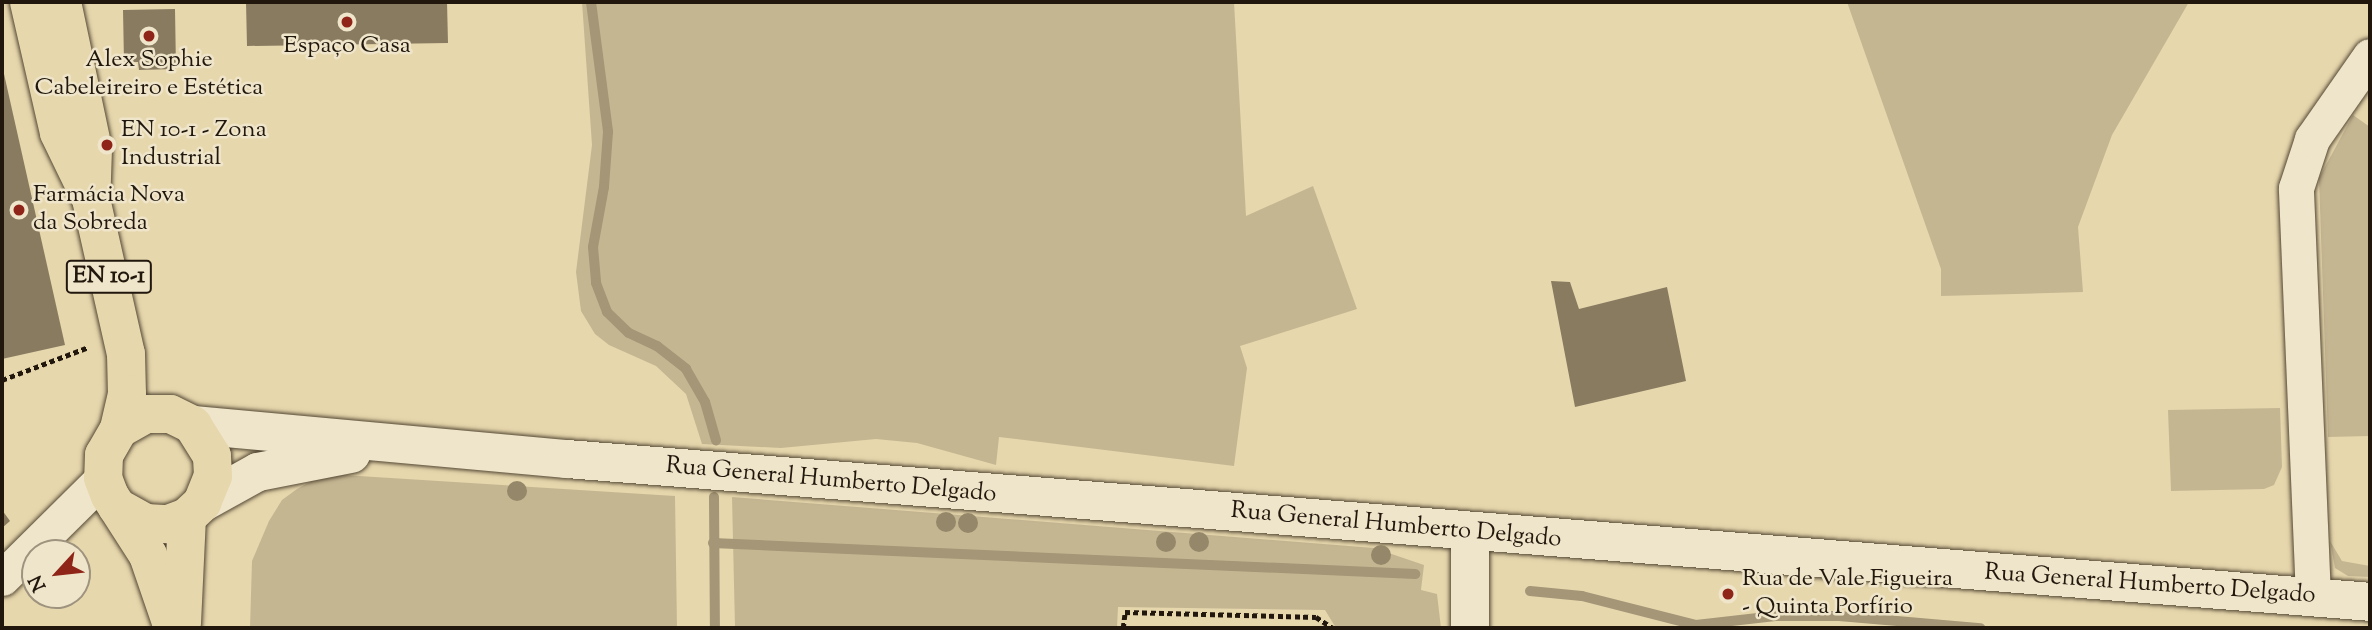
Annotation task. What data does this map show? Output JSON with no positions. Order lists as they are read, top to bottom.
{
  "streets": {
    "main road": ["EN 10-1", "Rua General Humberto Delgado"]
  },
  "crossings": [
    ["EN 10-1", "Rua General Humberto Delgado"]
  ],
  "places": [
    "Espaço Casa",
    "Alex Sophie Cabeleireiro e Estética",
    "EN 10-1 - Zona Industrial",
    "Farmácia Nova da Sobreda",
    "Rua de Vale Figueira - Quinta Porfírio"
  ],
  "north": "bottom left"
}
